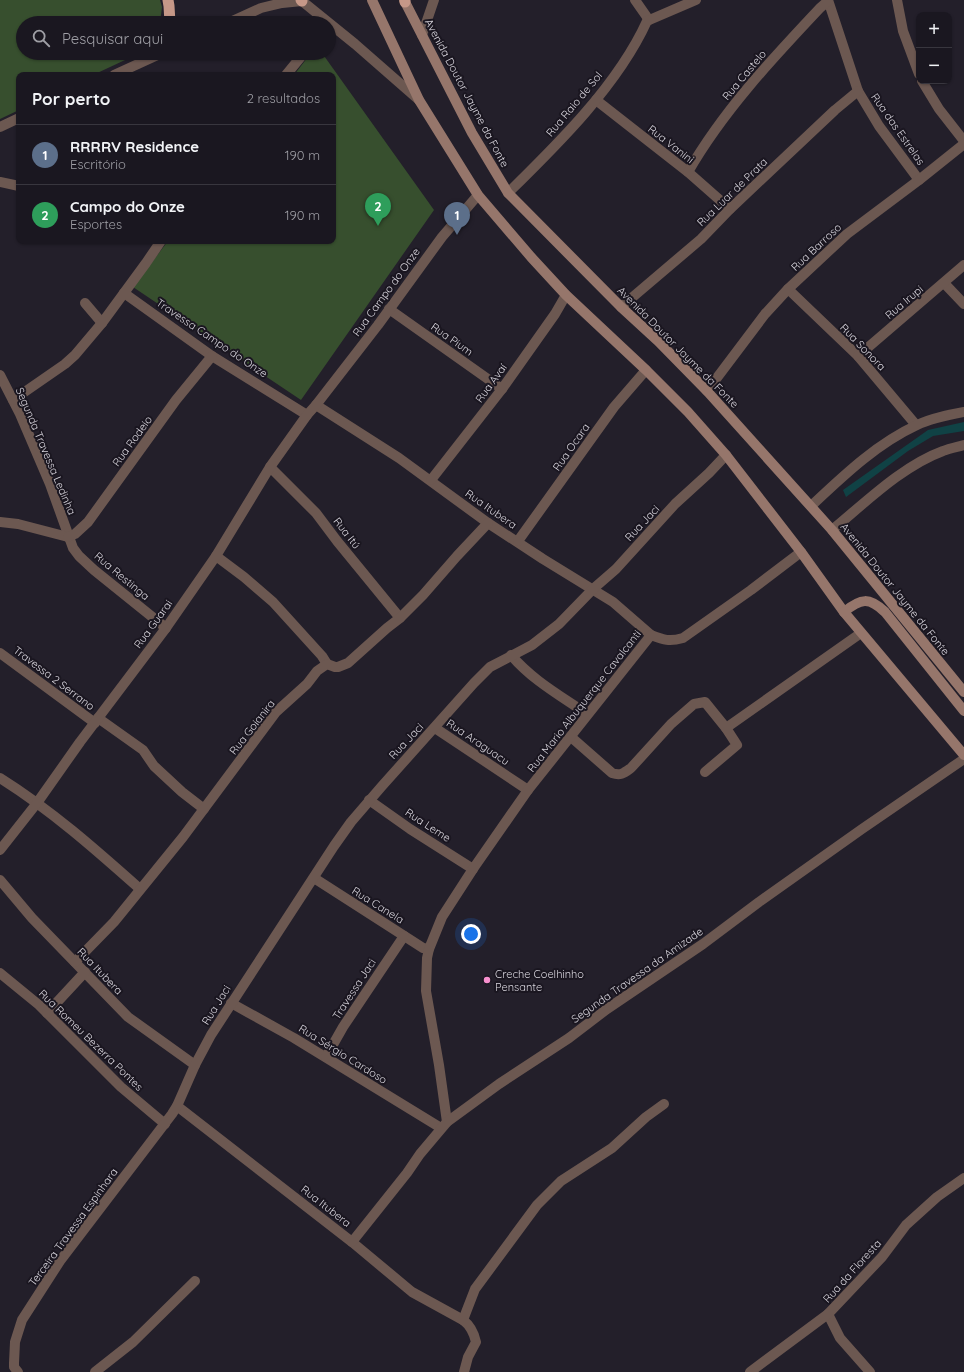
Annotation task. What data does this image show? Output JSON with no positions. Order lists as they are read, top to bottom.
{
  "streets": {
    "main road": ["Avenida Doutor Jayme da Fonte"],
    "street": [
      "Rua Castelo",
      "Rua Raio de Sol",
      "Rua das Estrelas",
      "Rua Vanini",
      "Rua Luar de Prata",
      "Rua Barroso",
      "Rua Campo do Onze",
      "Rua Irupi",
      "Travessa Campo do Onze",
      "Rua Pium",
      "Rua Sonora",
      "Rua Avaí",
      "Rua Rodeio",
      "Rua Ocara",
      "Segunda Travessa Ledinha",
      "Rua Itubera",
      "Rua Jaci",
      "Rua Itú",
      "Rua Restinga",
      "Rua Guarai",
      "Travessa 2 Serrano",
      "Rua Mario Albuquerque Cavalcanti",
      "Rua Goianira",
      "Rua Araguacu",
      "Rua Leme",
      "Rua Canela",
      "Segunda Travessa da Amizade",
      "Travessa Jaci",
      "Rua Romeu Bezerra Pontes",
      "Rua Sérgio Cardoso",
      "Terceira Travessa Espinhara",
      "Rua da Floresta"
    ]
  },
  "crossings": [
    ["Rua Castelo", "Rua das Estrelas"],
    ["Rua Castelo", "Rua Vanini"],
    ["Avenida Doutor Jayme da Fonte", "Rua Raio de Sol"],
    ["Avenida Doutor Jayme da Fonte", "Rua Luar de Prata"],
    ["Avenida Doutor Jayme da Fonte", "Rua Barroso"],
    ["Rua Raio de Sol", "Rua Vanini"],
    ["Rua das Estrelas", "Rua Luar de Prata"],
    ["Rua das Estrelas", "Rua Barroso"],
    ["Rua Vanini", "Rua Luar de Prata"],
    ["Rua Barroso", "Rua Sonora"],
    ["Rua Campo do Onze", "Rua Pium"],
    ["Rua Campo do Onze", "Rua Itubera"],
    ["Rua Campo do Onze", "Rua Guarai"],
    ["Rua Irupi", "Rua Sonora"],
    ["Travessa Campo do Onze", "Rua Rodeio"],
    ["Travessa Campo do Onze", "Rua Guarai"],
    ["Rua Pium", "Rua Avaí"],
    ["Rua Avaí", "Rua Itubera"],
    ["Rua Rodeio", "Segunda Travessa Ledinha"],
    ["Rua Rodeio", "Rua Restinga"],
    ["Rua Ocara", "Rua Itubera"],
    ["Segunda Travessa Ledinha", "Rua Restinga"],
    ["Rua Itubera", "Rua Jaci"],
    ["Rua Itubera", "Rua Guarai"],
    ["Rua Itubera", "Rua Mario Albuquerque Cavalcanti"],
    ["Rua Itubera", "Rua Goianira"],
    ["Rua Itubera", "Segunda Travessa da Amizade"],
    ["Rua Itubera", "Terceira Travessa Espinhara"],
    ["Rua Jaci", "Rua Araguacu"],
    ["Rua Jaci", "Rua Leme"],
    ["Rua Jaci", "Rua Canela"],
    ["Rua Jaci", "Rua Sérgio Cardoso"],
    ["Rua Jaci", "Terceira Travessa Espinhara"],
    ["Rua Itú", "Rua Guarai"],
    ["Rua Restinga", "Rua Guarai"],
    ["Rua Guarai", "Travessa 2 Serrano"],
    ["Travessa 2 Serrano", "Rua Goianira"],
    ["Rua Mario Albuquerque Cavalcanti", "Rua Araguacu"],
    ["Rua Mario Albuquerque Cavalcanti", "Rua Leme"],
    ["Rua Mario Albuquerque Cavalcanti", "Rua Canela"],
    ["Rua Canela", "Travessa Jaci"],
    ["Segunda Travessa da Amizade", "Rua Sérgio Cardoso"],
    ["Travessa Jaci", "Rua Sérgio Cardoso"],
    ["Rua Romeu Bezerra Pontes", "Terceira Travessa Espinhara"]
  ],
  "places": ["Creche Coelhinho Pensante"],
  "page": {
    "map_buttons": ["+", "−"],
    "search": "Pesquisar aqui",
    "heading": ["Por perto", "2 resultados"],
    "list": [
      {
        "mark": "1",
        "name": "RRRRV Residence",
        "note": "Escritório",
        "value": "190 m"
      },
      {
        "mark": "2",
        "name": "Campo do Onze",
        "note": "Esportes",
        "value": "190 m"
      }
    ],
    "pins": ["2", "1"]
  }
}
